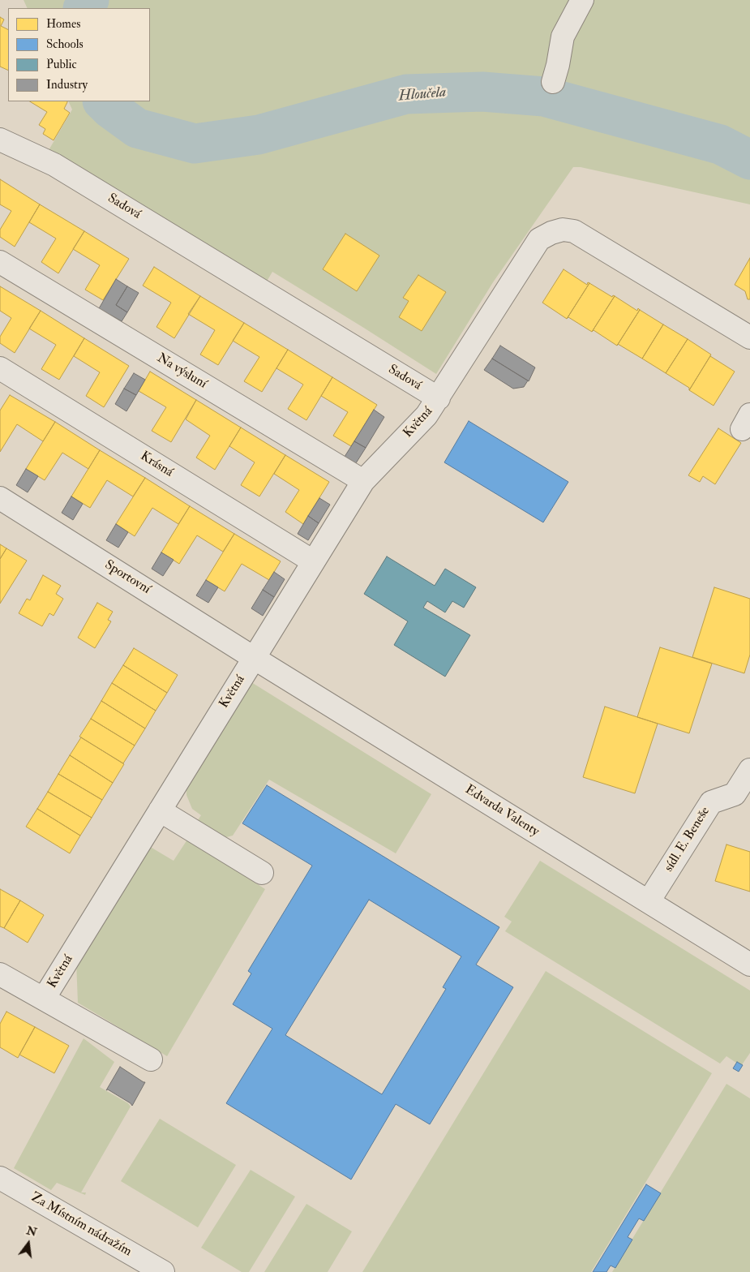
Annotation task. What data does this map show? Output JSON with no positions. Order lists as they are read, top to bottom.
{
  "streets": {
    "street": [
      "Sadová",
      "Na výsluní",
      "Květná",
      "Krásná",
      "Sportovní",
      "Edvarda Valenty",
      "sídl. E. Beneše",
      "Za Místním nádražím"
    ]
  },
  "crossings": [
    ["Sadová", "Květná"],
    ["Na výsluní", "Květná"],
    ["Květná", "Krásná"],
    ["Květná", "Sportovní"],
    ["Květná", "Edvarda Valenty"],
    ["Sportovní", "Edvarda Valenty"],
    ["Edvarda Valenty", "sídl. E. Beneše"]
  ],
  "water": ["Hloučela"],
  "legend": [
    "Homes",
    "Schools",
    "Public",
    "Industry"
  ],
  "north": "top"
}
